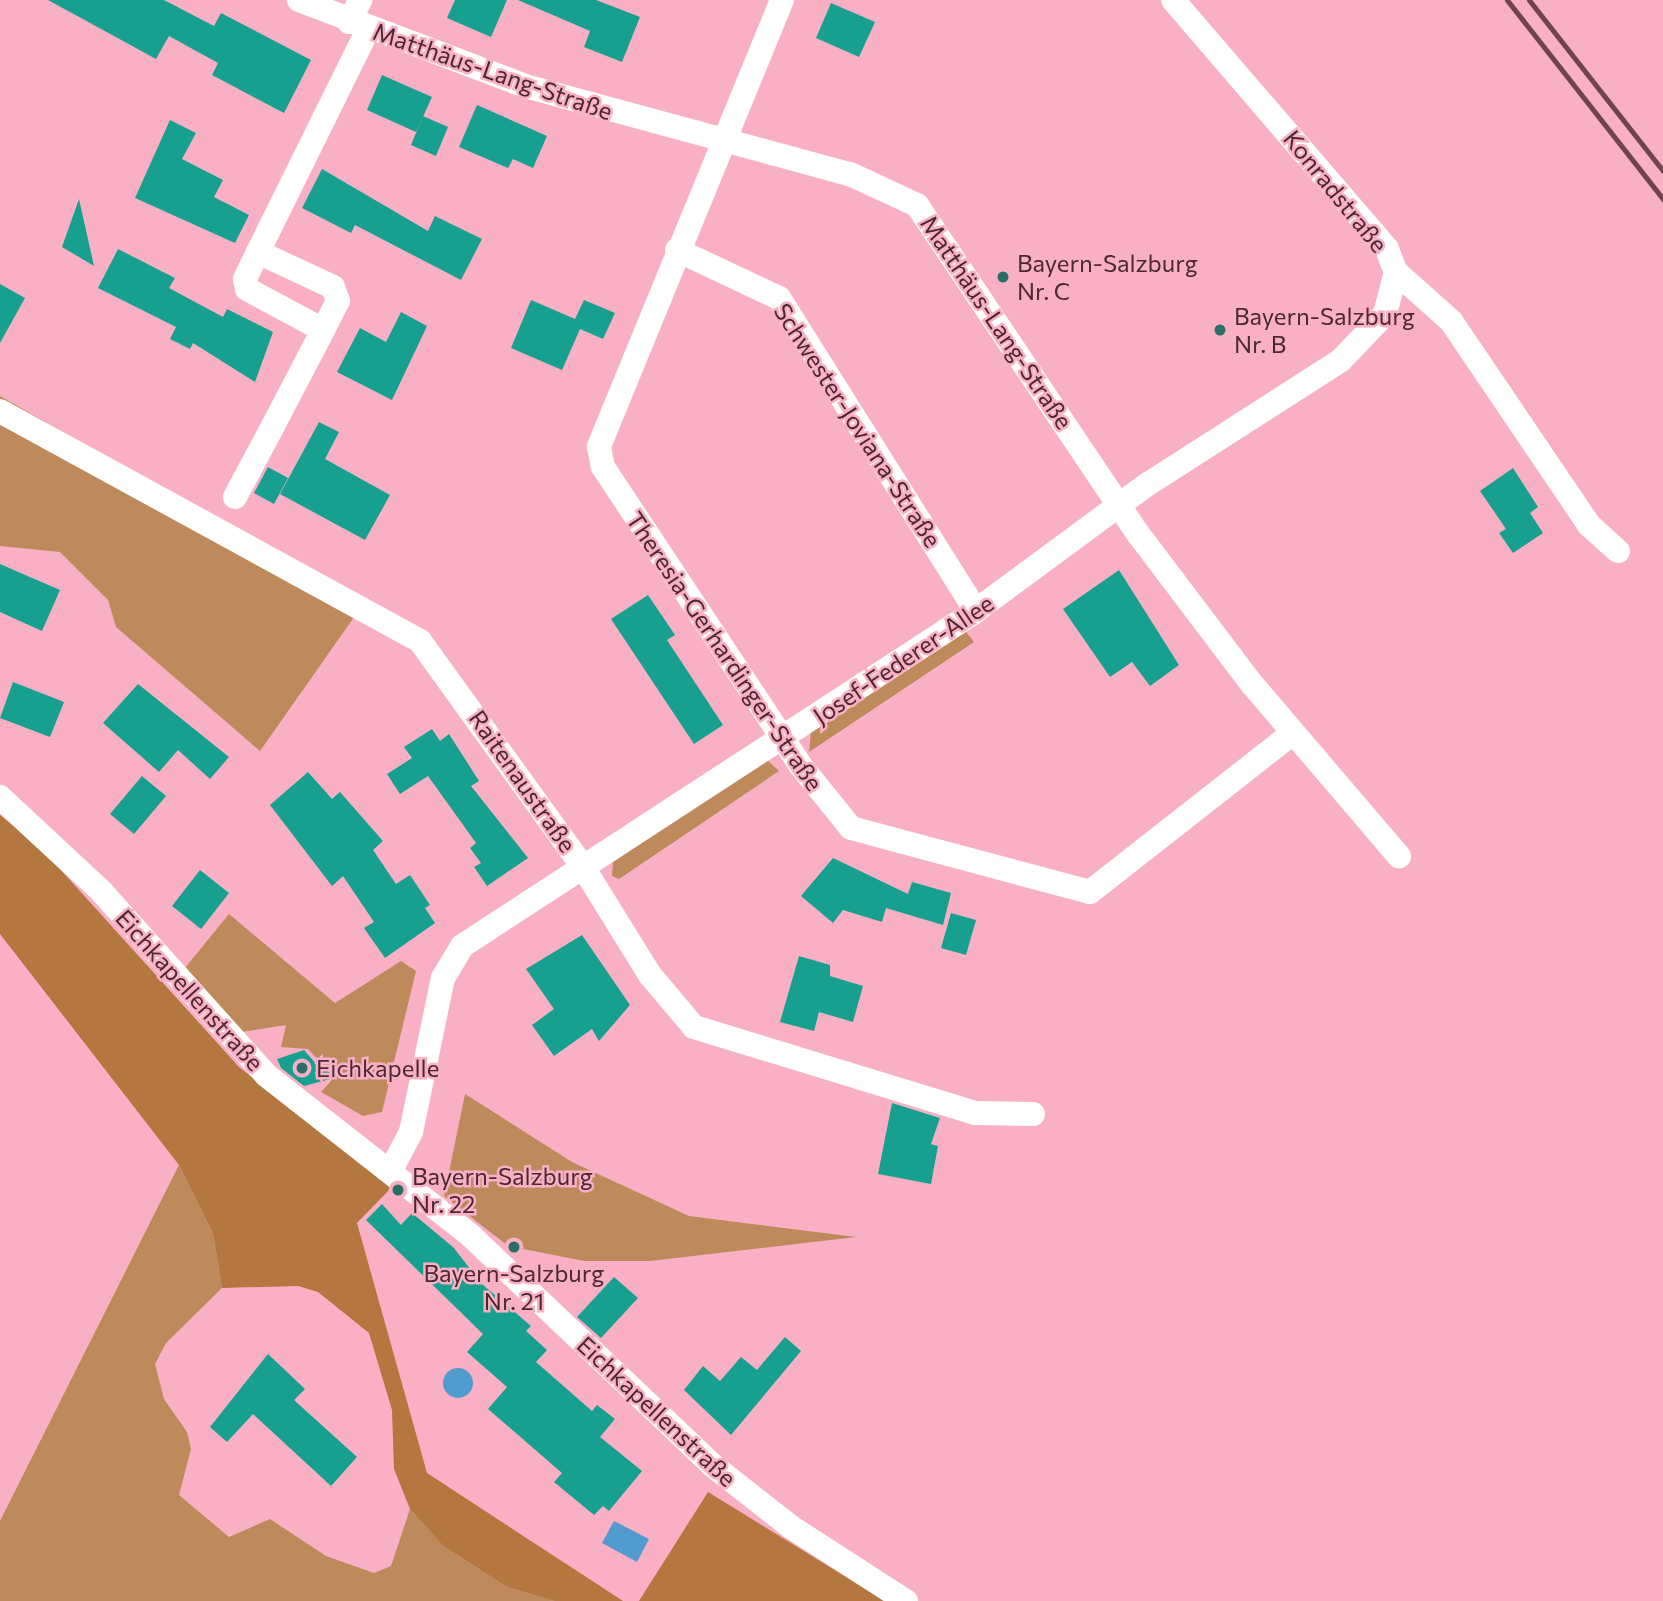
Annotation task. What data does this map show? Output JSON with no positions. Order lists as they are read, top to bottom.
{
  "streets": {
    "street": [
      "Matthäus-Lang-Straße",
      "Konradstraße",
      "Schwester-Joviana-Straße",
      "Theresia-Gerhardinger-Straße",
      "Josef-Federer-Allee",
      "Raitenaustraße",
      "Eichkapellenstraße"
    ]
  },
  "crossings": [
    ["Matthäus-Lang-Straße", "Theresia-Gerhardinger-Straße"],
    ["Matthäus-Lang-Straße", "Josef-Federer-Allee"],
    ["Konradstraße", "Josef-Federer-Allee"],
    ["Schwester-Joviana-Straße", "Theresia-Gerhardinger-Straße"],
    ["Schwester-Joviana-Straße", "Josef-Federer-Allee"],
    ["Theresia-Gerhardinger-Straße", "Josef-Federer-Allee"],
    ["Josef-Federer-Allee", "Raitenaustraße"],
    ["Josef-Federer-Allee", "Eichkapellenstraße"]
  ],
  "places": [
    "Bayern-Salzburg Nr. C",
    "Bayern-Salzburg Nr. B",
    "Eichkapelle",
    "Bayern-Salzburg Nr. 22",
    "Bayern-Salzburg Nr. 21"
  ]
}
